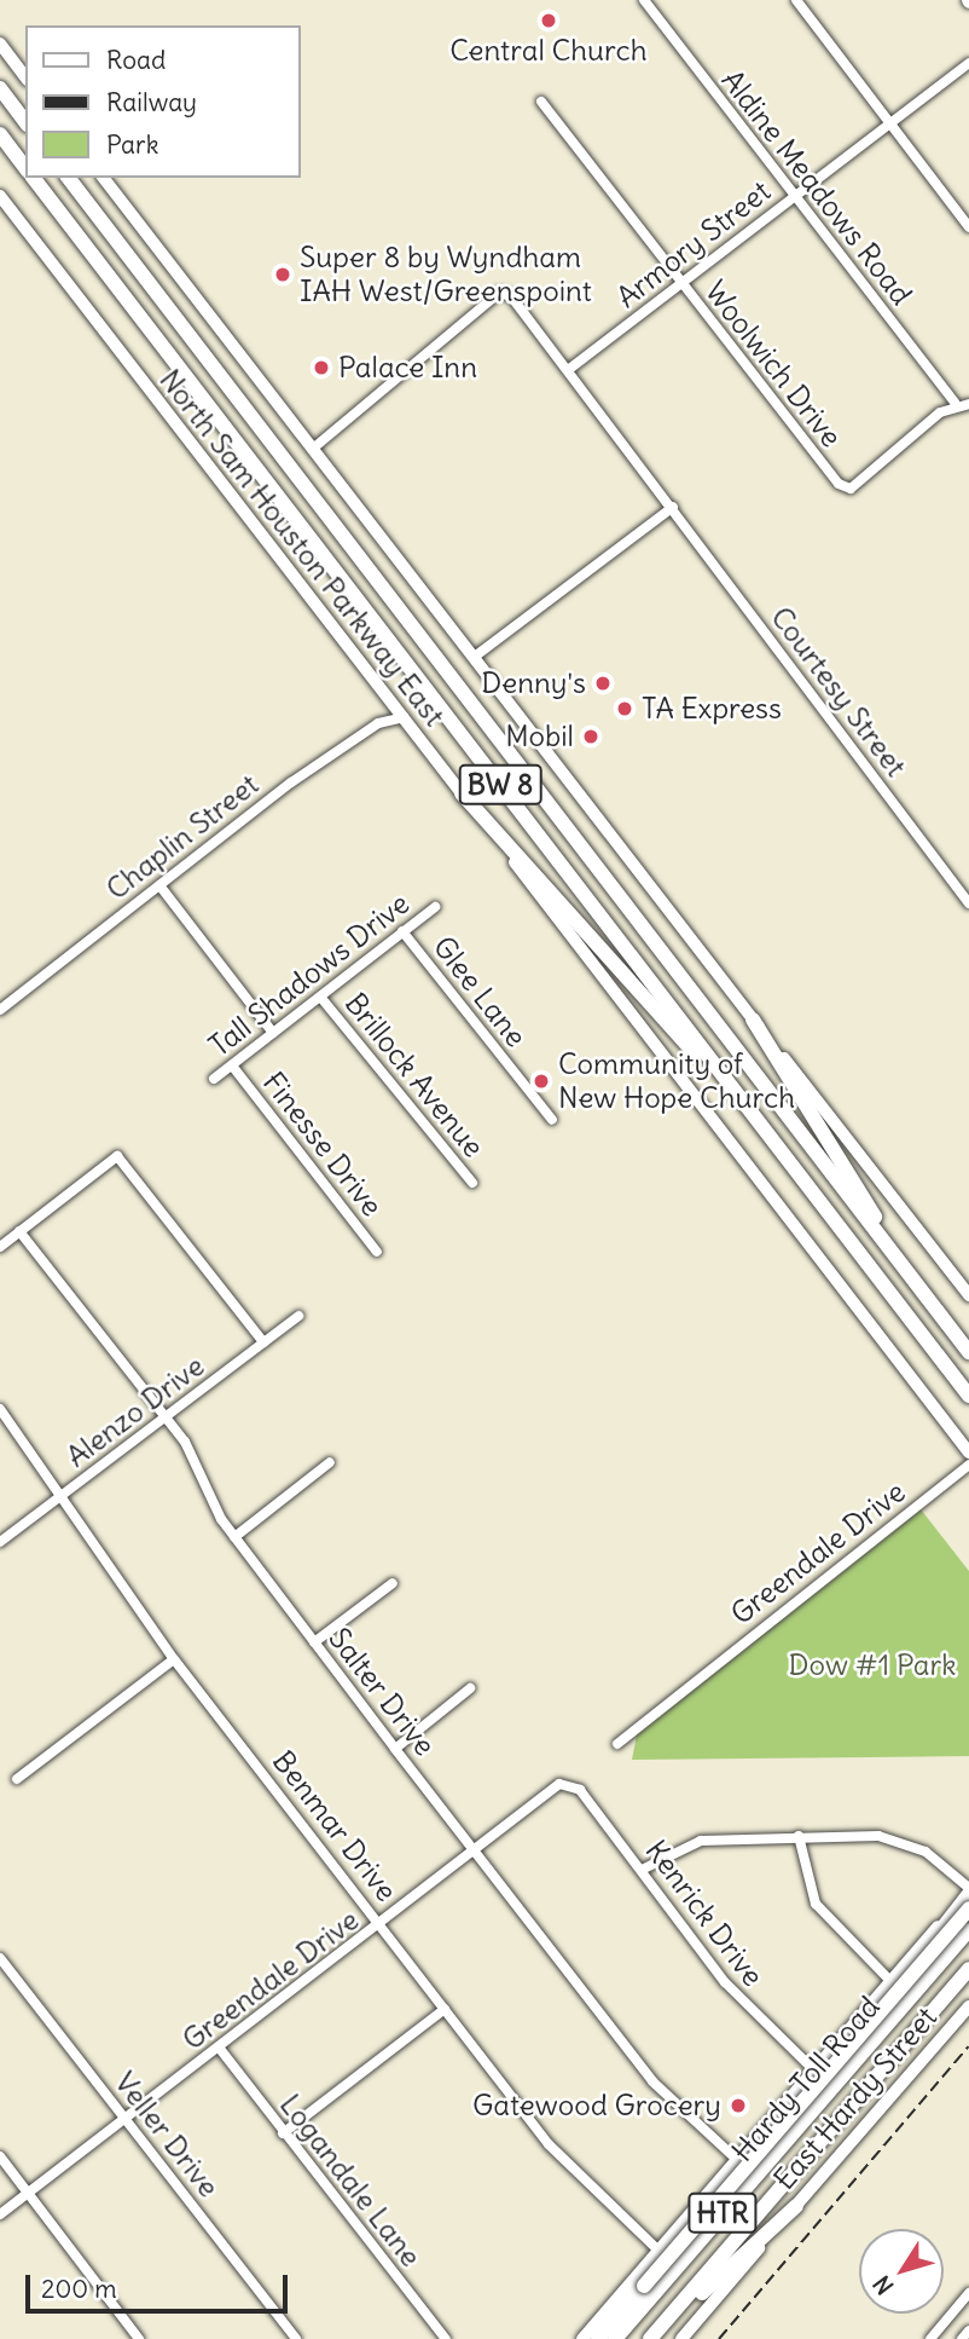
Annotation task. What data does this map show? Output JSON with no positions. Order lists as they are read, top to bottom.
{
  "streets": {
    "highway": [
      "North Sam Houston Parkway East",
      "BW 8",
      "Hardy Toll Road",
      "HTR"
    ],
    "main road": ["East Hardy Street"],
    "street": [
      "Aldine Meadows Road",
      "Armory Street",
      "Woolwich Drive",
      "Courtesy Street",
      "Chaplin Street",
      "Tall Shadows Drive",
      "Glee Lane",
      "Brillock Avenue",
      "Finesse Drive",
      "Alenzo Drive",
      "Greendale Drive",
      "Salter Drive",
      "Benmar Drive",
      "Kenrick Drive",
      "Veller Drive",
      "Logandale Lane"
    ]
  },
  "crossings": [
    ["Aldine Meadows Road", "Armory Street"],
    ["Aldine Meadows Road", "Woolwich Drive"],
    ["Armory Street", "Woolwich Drive"],
    ["Armory Street", "Courtesy Street"],
    ["North Sam Houston Parkway East", "Chaplin Street"],
    ["Tall Shadows Drive", "Glee Lane"],
    ["Tall Shadows Drive", "Brillock Avenue"],
    ["Tall Shadows Drive", "Finesse Drive"],
    ["Alenzo Drive", "Salter Drive"],
    ["Alenzo Drive", "Benmar Drive"],
    ["Greendale Drive", "Salter Drive"],
    ["Greendale Drive", "Benmar Drive"],
    ["Greendale Drive", "Kenrick Drive"],
    ["Greendale Drive", "Veller Drive"],
    ["Greendale Drive", "Logandale Lane"]
  ],
  "parks": ["Dow #1 Park"],
  "places": [
    "Central Church",
    "Super 8 by Wyndham IAH West/Greenspoint",
    "Palace Inn",
    "Denny's",
    "TA Express",
    "Mobil",
    "Community of New Hope Church",
    "Gatewood Grocery"
  ],
  "legend": ["Road", "Railway", "Park"],
  "scale_bar": "200 m",
  "north": "bottom left"
}
